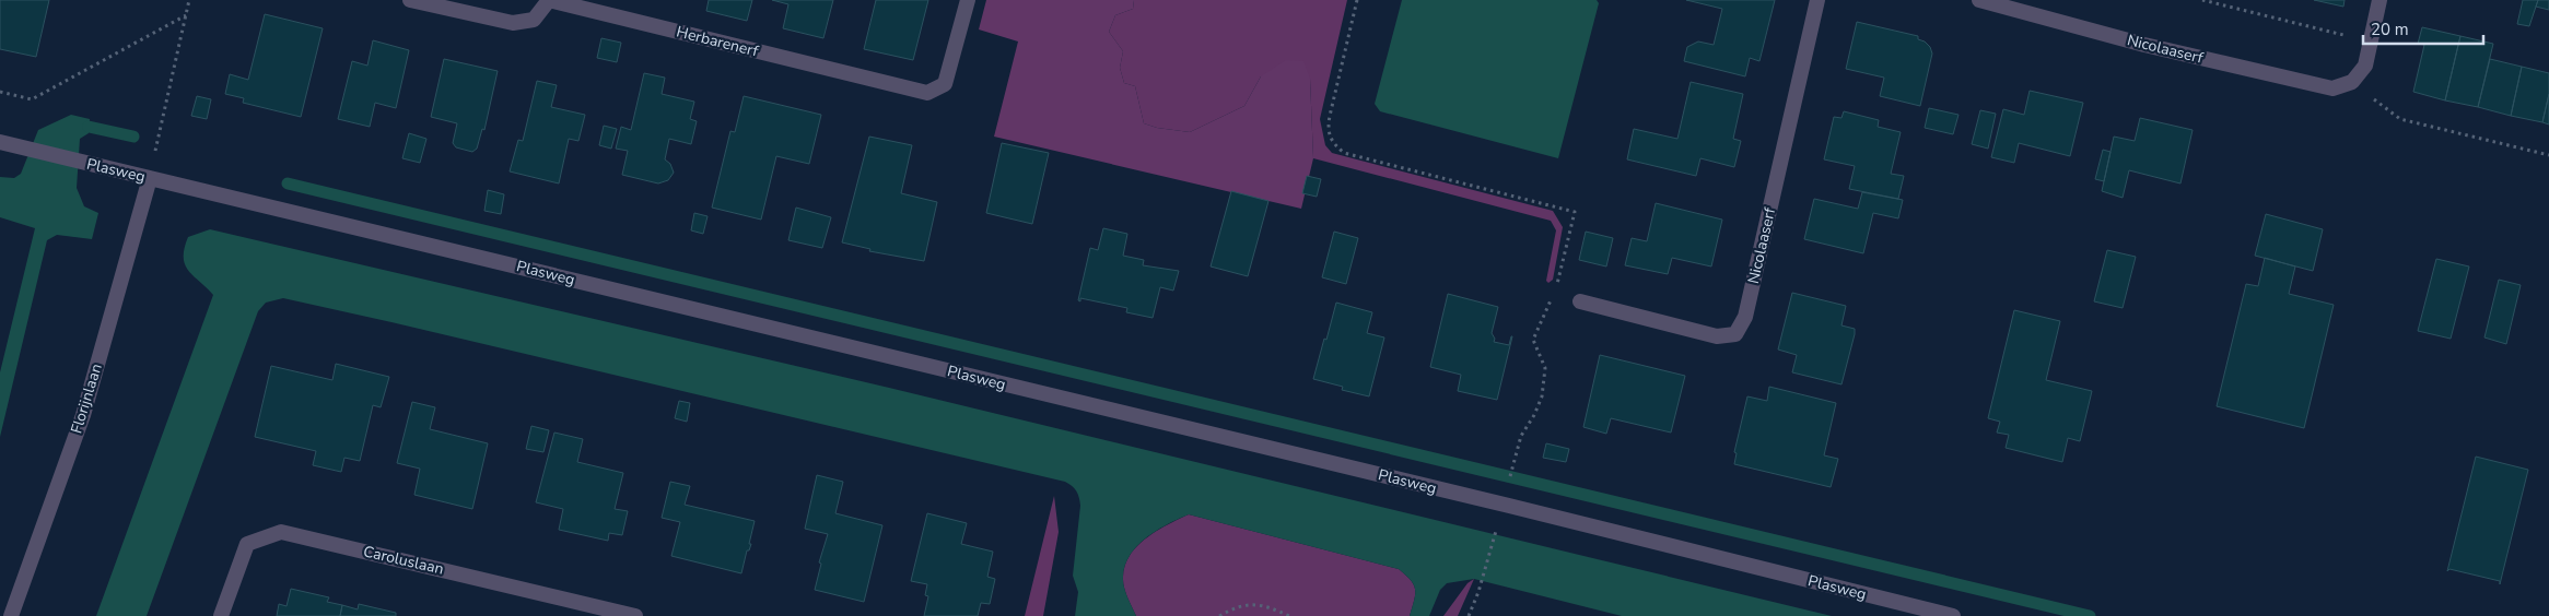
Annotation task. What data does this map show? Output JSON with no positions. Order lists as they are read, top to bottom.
{
  "streets": {
    "street": [
      "Herbarenerf",
      "Nicolaaserf",
      "Plasweg",
      "Florijnlaan",
      "Caroluslaan"
    ]
  },
  "crossings": [
    ["Plasweg", "Florijnlaan"]
  ],
  "scale_bar": "20 m"
}
